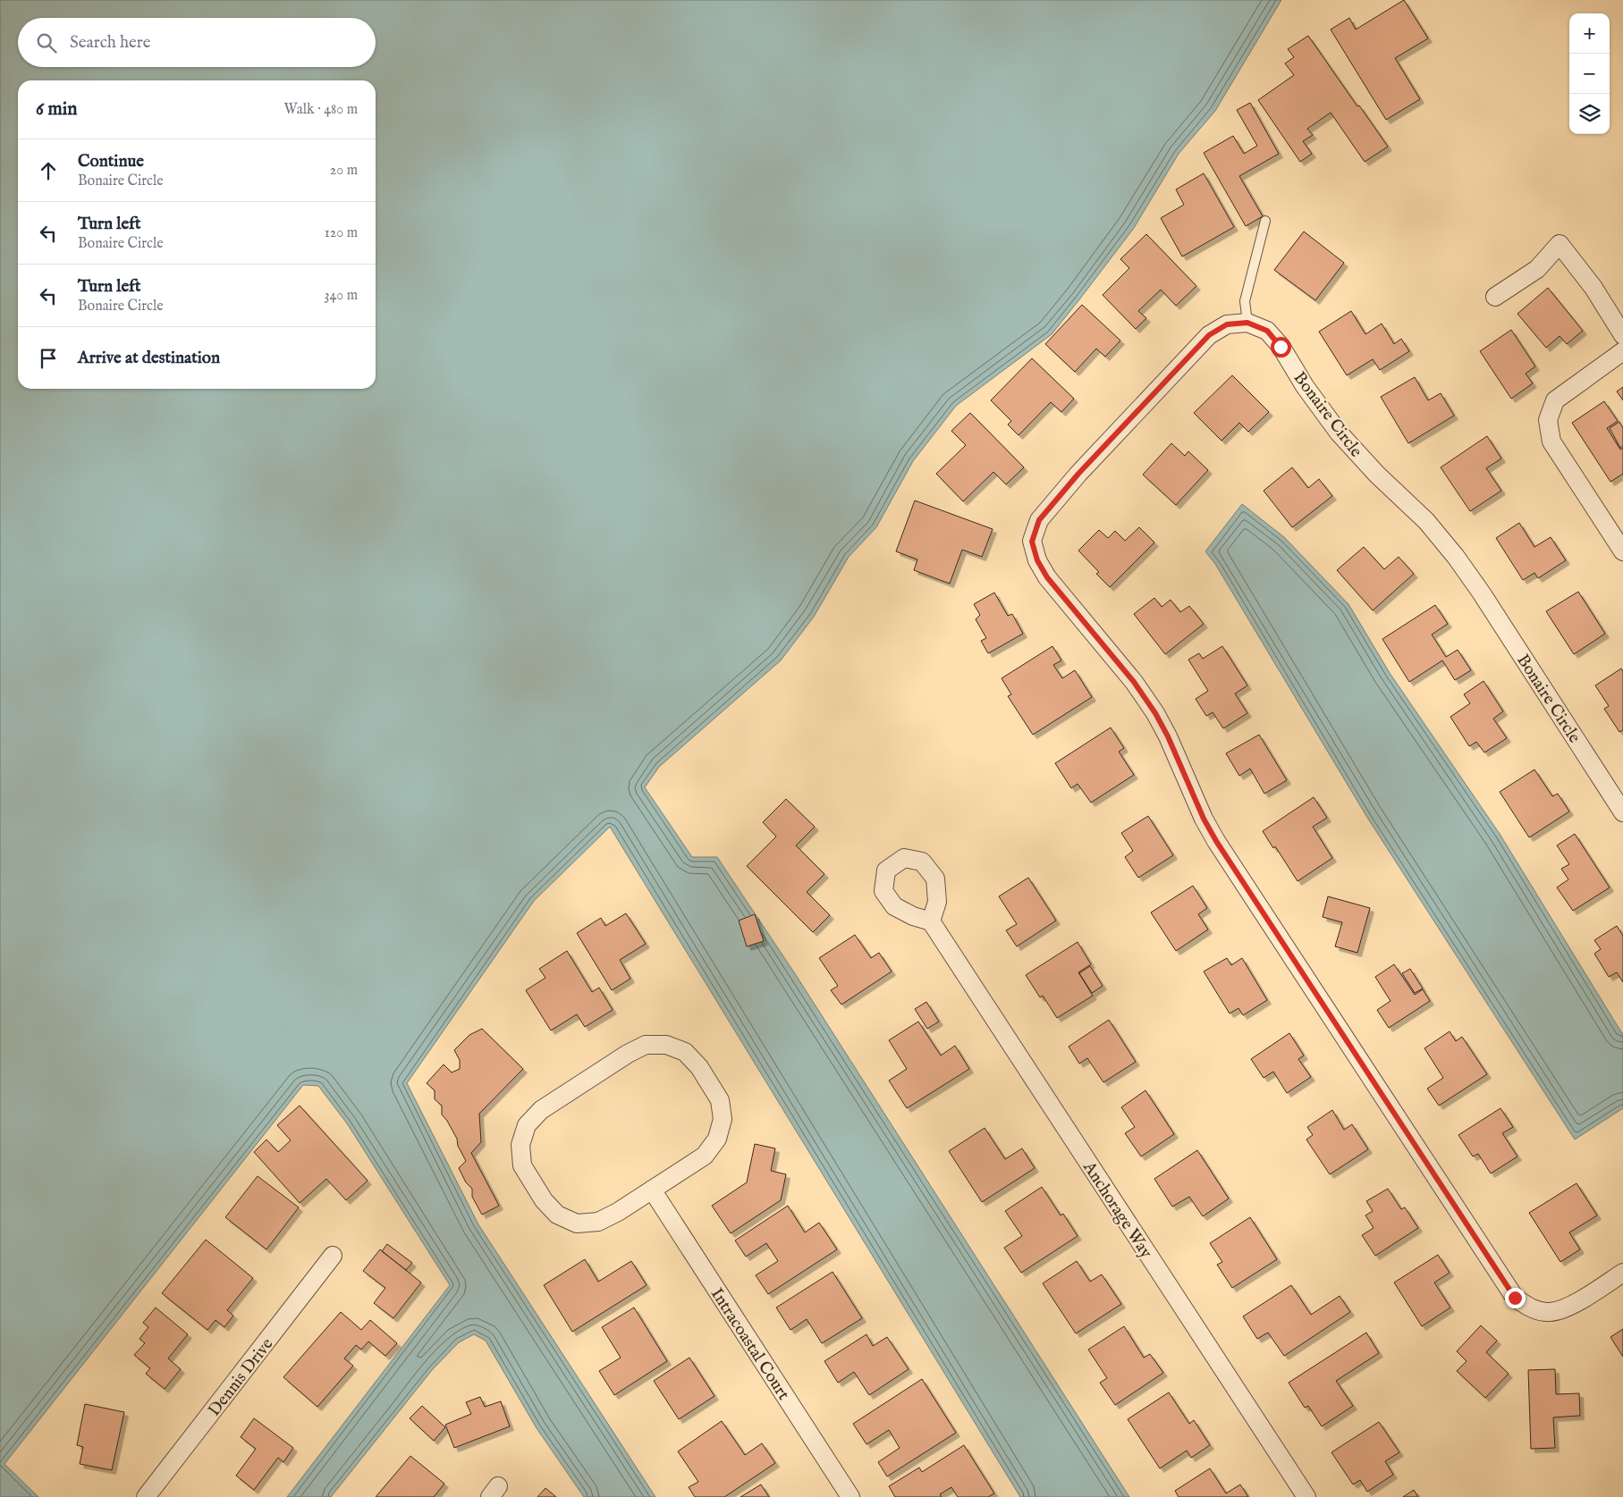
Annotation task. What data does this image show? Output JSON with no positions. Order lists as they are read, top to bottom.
{
  "streets": {
    "street": [
      "Bonaire Circle",
      "Anchorage Way",
      "Intracoastal Court",
      "Dennis Drive"
    ]
  },
  "page": {
    "map_buttons": ["+", "−"],
    "search": "Search here",
    "heading": ["6 min", "Walk · 480 m"],
    "list": [
      ["Continue", "Bonaire Circle", "20 m"],
      ["Turn left", "Bonaire Circle", "120 m"],
      ["Turn left", "Bonaire Circle", "340 m"],
      "Arrive at destination"
    ]
  }
}
